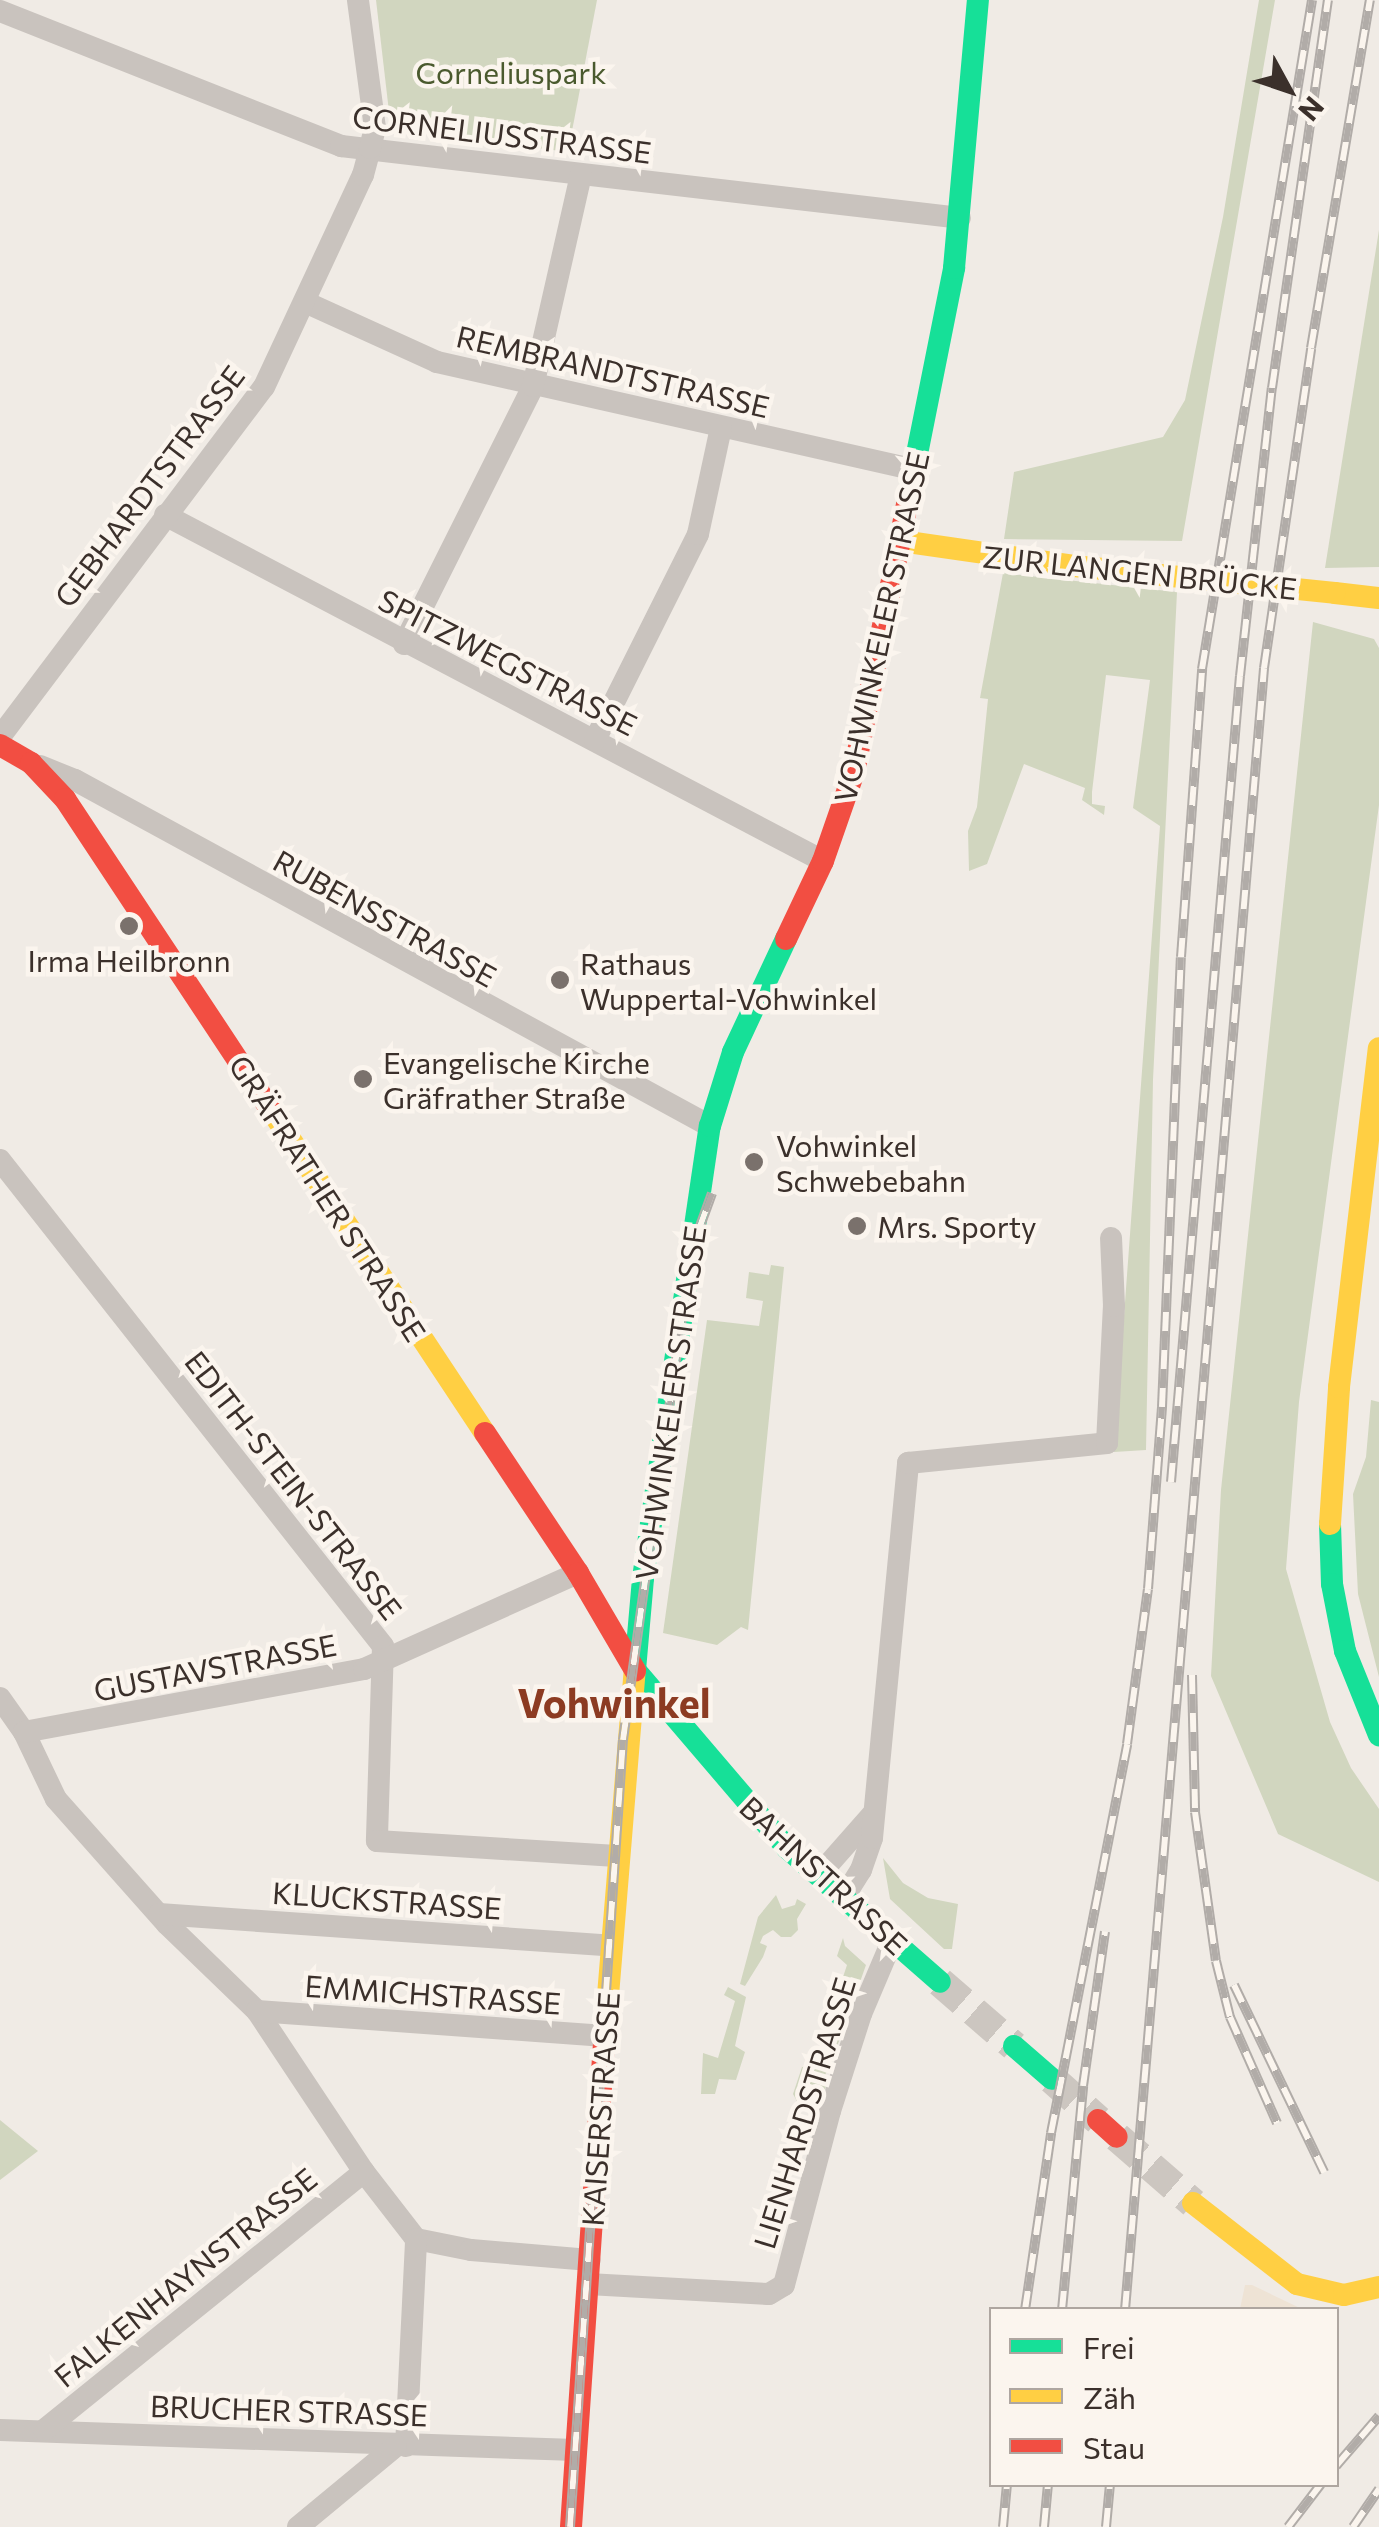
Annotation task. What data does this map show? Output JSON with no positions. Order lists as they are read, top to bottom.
{
  "streets": {
    "main road": [
      "ZUR LANGEN BRÜCKE",
      "VOHWINKELER STRASSE",
      "GRÄFRATHER STRASSE",
      "BAHNSTRASSE",
      "KAISERSTRASSE"
    ],
    "street": [
      "CORNELIUSSTRASSE",
      "REMBRANDTSTRASSE",
      "GEBHARDTSTRASSE",
      "SPITZWEGSTRASSE",
      "RUBENSSTRASSE",
      "EDITH-STEIN-STRASSE",
      "GUSTAVSTRASSE",
      "KLUCKSTRASSE",
      "EMMICHSTRASSE",
      "LIENHARDSTRASSE",
      "FALKENHAYNSTRASSE",
      "BRUCHER STRASSE"
    ]
  },
  "crossings": [
    ["CORNELIUSSTRASSE", "GEBHARDTSTRASSE"],
    ["CORNELIUSSTRASSE", "VOHWINKELER STRASSE"],
    ["REMBRANDTSTRASSE", "GEBHARDTSTRASSE"],
    ["REMBRANDTSTRASSE", "VOHWINKELER STRASSE"],
    ["GEBHARDTSTRASSE", "SPITZWEGSTRASSE"],
    ["ZUR LANGEN BRÜCKE", "VOHWINKELER STRASSE"],
    ["VOHWINKELER STRASSE", "SPITZWEGSTRASSE"],
    ["VOHWINKELER STRASSE", "RUBENSSTRASSE"],
    ["VOHWINKELER STRASSE", "GRÄFRATHER STRASSE"],
    ["VOHWINKELER STRASSE", "BAHNSTRASSE"],
    ["VOHWINKELER STRASSE", "KAISERSTRASSE"],
    ["RUBENSSTRASSE", "GRÄFRATHER STRASSE"],
    ["GRÄFRATHER STRASSE", "GUSTAVSTRASSE"],
    ["GRÄFRATHER STRASSE", "BAHNSTRASSE"],
    ["GRÄFRATHER STRASSE", "KAISERSTRASSE"],
    ["EDITH-STEIN-STRASSE", "GUSTAVSTRASSE"],
    ["EDITH-STEIN-STRASSE", "KAISERSTRASSE"],
    ["BAHNSTRASSE", "KAISERSTRASSE"],
    ["BAHNSTRASSE", "LIENHARDSTRASSE"],
    ["KLUCKSTRASSE", "KAISERSTRASSE"],
    ["EMMICHSTRASSE", "KAISERSTRASSE"],
    ["KAISERSTRASSE", "LIENHARDSTRASSE"],
    ["KAISERSTRASSE", "BRUCHER STRASSE"],
    ["FALKENHAYNSTRASSE", "BRUCHER STRASSE"]
  ],
  "districts": ["Vohwinkel"],
  "parks": ["Corneliuspark"],
  "places": [
    "Irma Heilbronn",
    "Rathaus Wuppertal-Vohwinkel",
    "Evangelische Kirche Gräfrather Straße",
    "Vohwinkel Schwebebahn",
    "Mrs. Sporty"
  ],
  "legend": ["Frei", "Zäh", "Stau"],
  "north": "bottom right"
}
